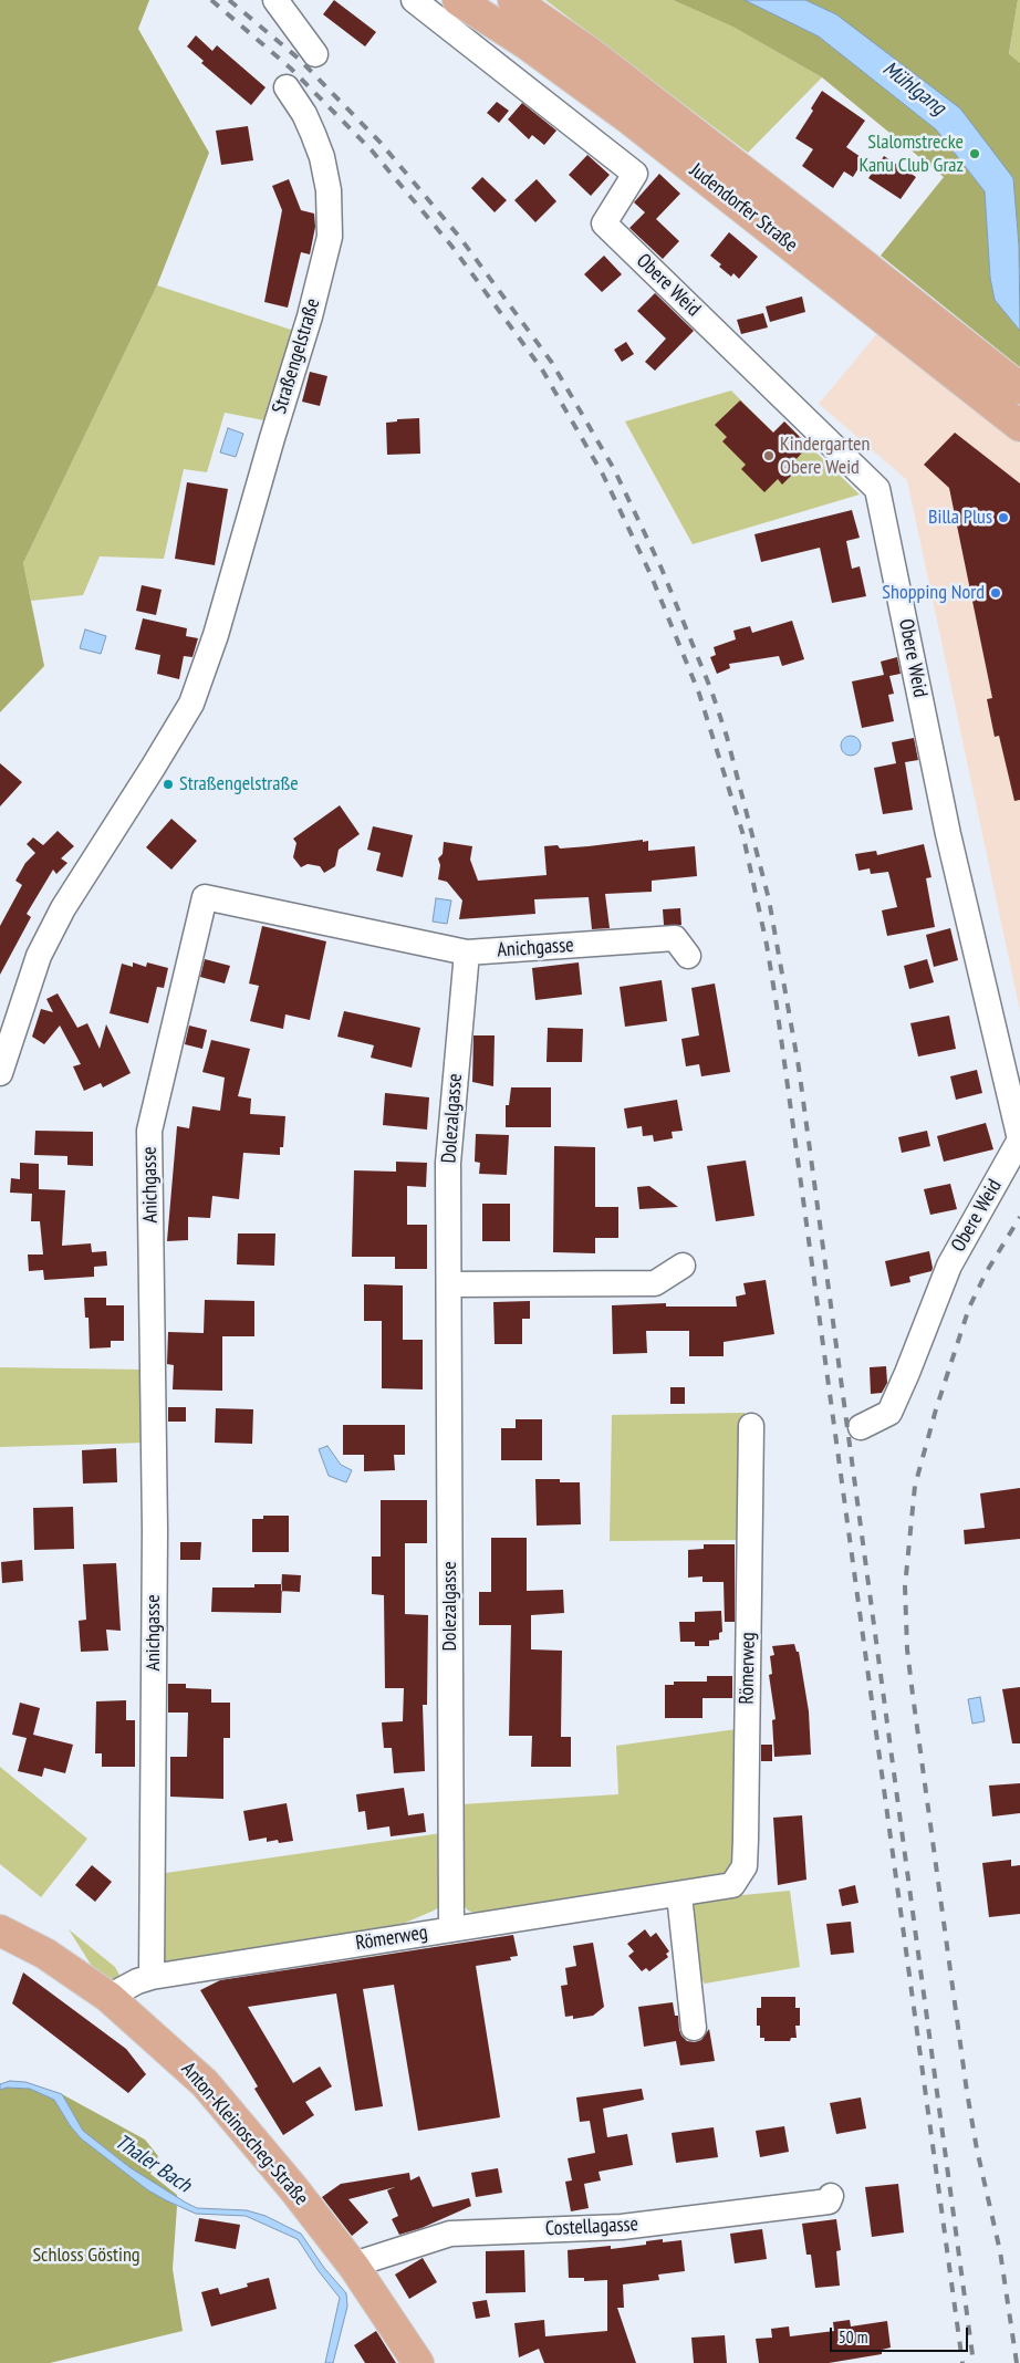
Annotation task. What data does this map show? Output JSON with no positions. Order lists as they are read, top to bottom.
{
  "streets": {
    "main road": ["Judendorfer Straße", "Anton-Kleinoscheg-Straße"],
    "street": [
      "Obere Weid",
      "Straßengelstraße",
      "Anichgasse",
      "Dolezalgasse",
      "Römerweg",
      "Costellagasse"
    ]
  },
  "crossings": [
    ["Anichgasse", "Dolezalgasse"],
    ["Anichgasse", "Römerweg"],
    ["Dolezalgasse", "Römerweg"],
    ["Römerweg", "Anton-Kleinoscheg-Straße"],
    ["Anton-Kleinoscheg-Straße", "Costellagasse"]
  ],
  "water": ["Mühlgang", "Thaler Bach"],
  "parks": ["Schloss Gösting"],
  "places": [
    "Slalomstrecke Kanu Club Graz",
    "Kindergarten Obere Weid",
    "Billa Plus",
    "Shopping Nord",
    "Straßengelstraße"
  ],
  "scale_bar": "50 m"
}
